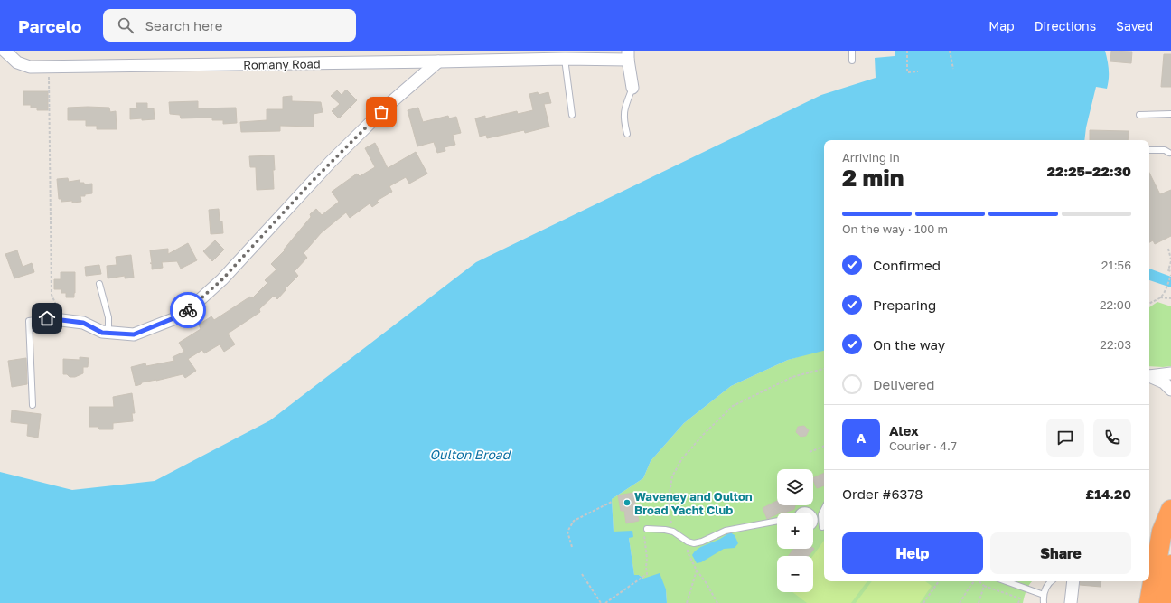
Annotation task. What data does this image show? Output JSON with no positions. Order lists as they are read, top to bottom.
{
  "streets": {
    "street": ["Romany Road"]
  },
  "water": ["Oulton Broad"],
  "places": ["Waveney and Oulton Broad Yacht Club"],
  "page": {
    "header": "Parcelo",
    "search": "Search here",
    "nav": ["Map", "Directions", "Saved"],
    "heading": ["2 min", "Arriving in", "22:25–22:30"],
    "panel": [
      "Alex",
      "Courier · 4.7",
      "Order #6378",
      "£14.20"
    ],
    "bar": "On the way · 100 m",
    "list": [
      ["Confirmed", "21:56"],
      ["Preparing", "22:00"],
      ["On the way", "22:03"],
      "Delivered"
    ],
    "round": "A",
    "map_buttons": ["+", "−"],
    "buttons": ["Help", "Share"]
  }
}
